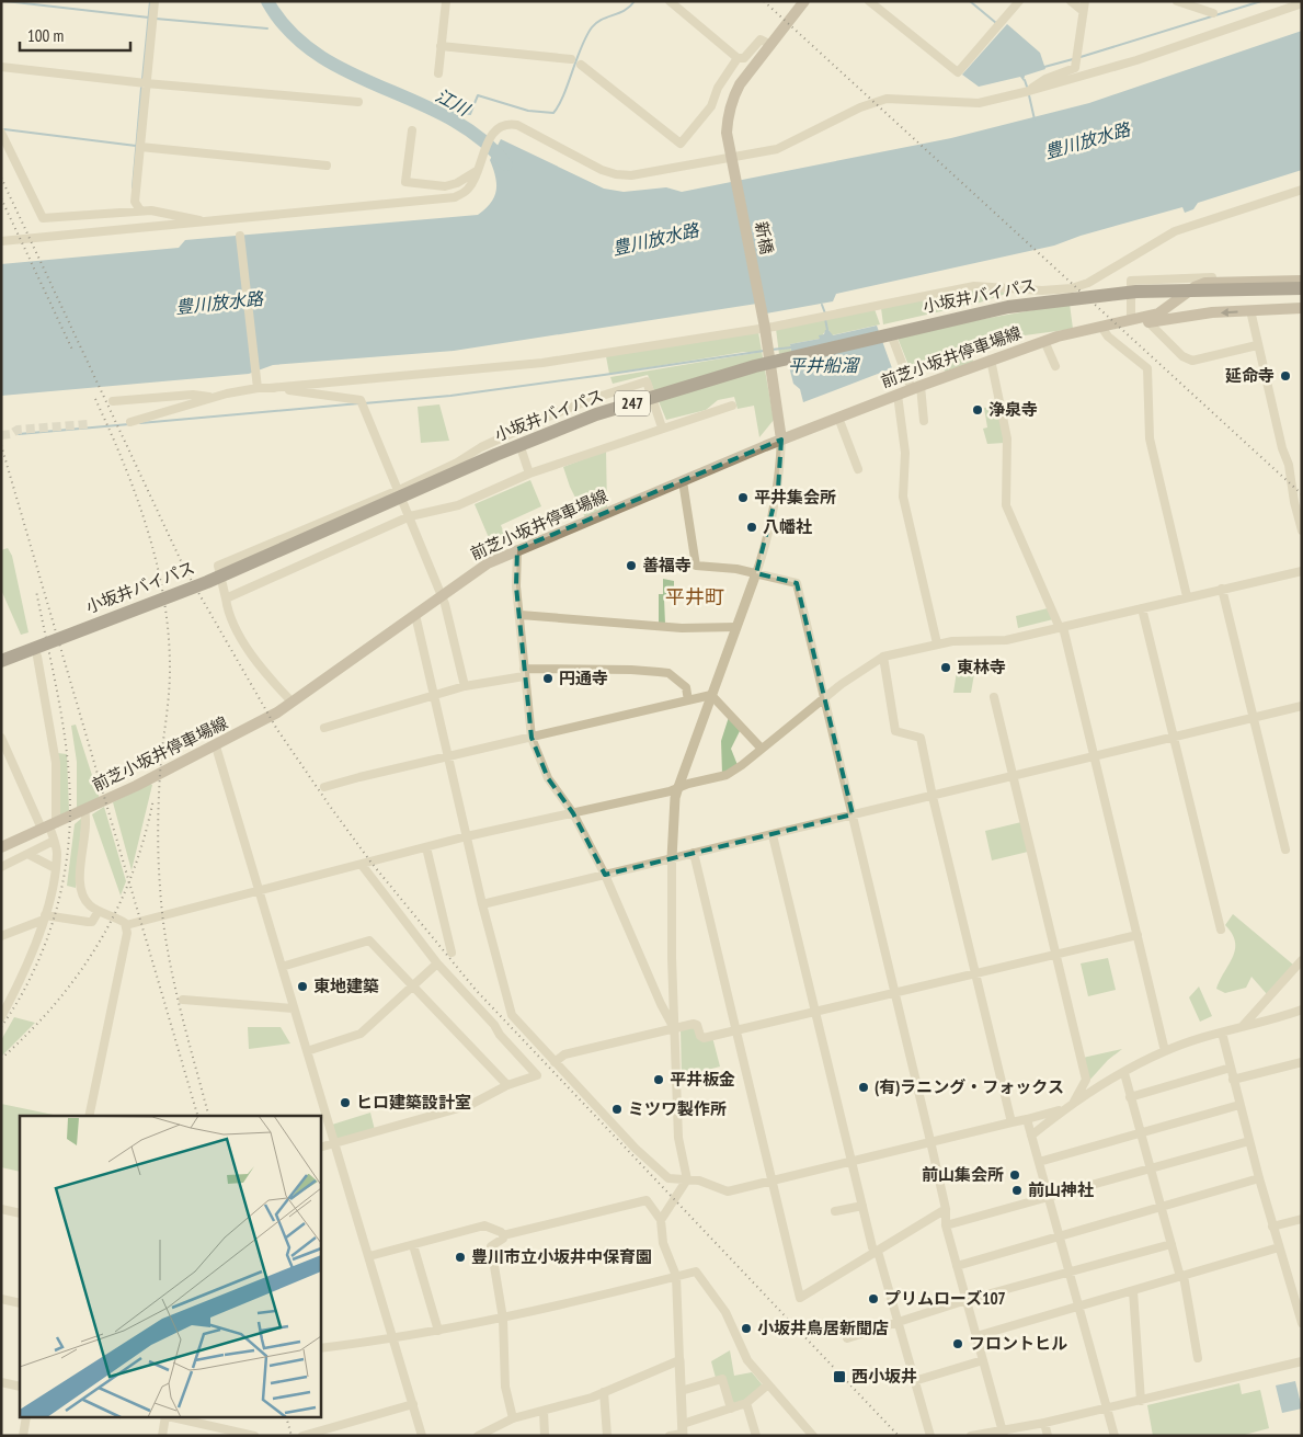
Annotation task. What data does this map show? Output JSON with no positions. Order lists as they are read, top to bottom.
{
  "streets": {
    "highway": ["小坂井バイパス", "247"],
    "main road": ["新橋", "前芝小坂井停車場線"]
  },
  "crossings": [
    ["新橋", "前芝小坂井停車場線"]
  ],
  "districts": ["平井町"],
  "water": ["江川", "豊川放水路", "平井船溜"],
  "places": {
    "other": [
      "延命寺",
      "浄泉寺",
      "平井集会所",
      "八幡社",
      "善福寺",
      "東林寺",
      "円通寺",
      "東地建築",
      "平井板金",
      "(有)ラニング・フォックス",
      "ヒロ建築設計室",
      "ミツワ製作所",
      "前山集会所",
      "前山神社",
      "豊川市立小坂井中保育園",
      "プリムローズ107",
      "小坂井鳥居新聞店",
      "フロントヒル"
    ],
    "transit": ["西小坂井"]
  },
  "scale_bar": "100 m"
}
